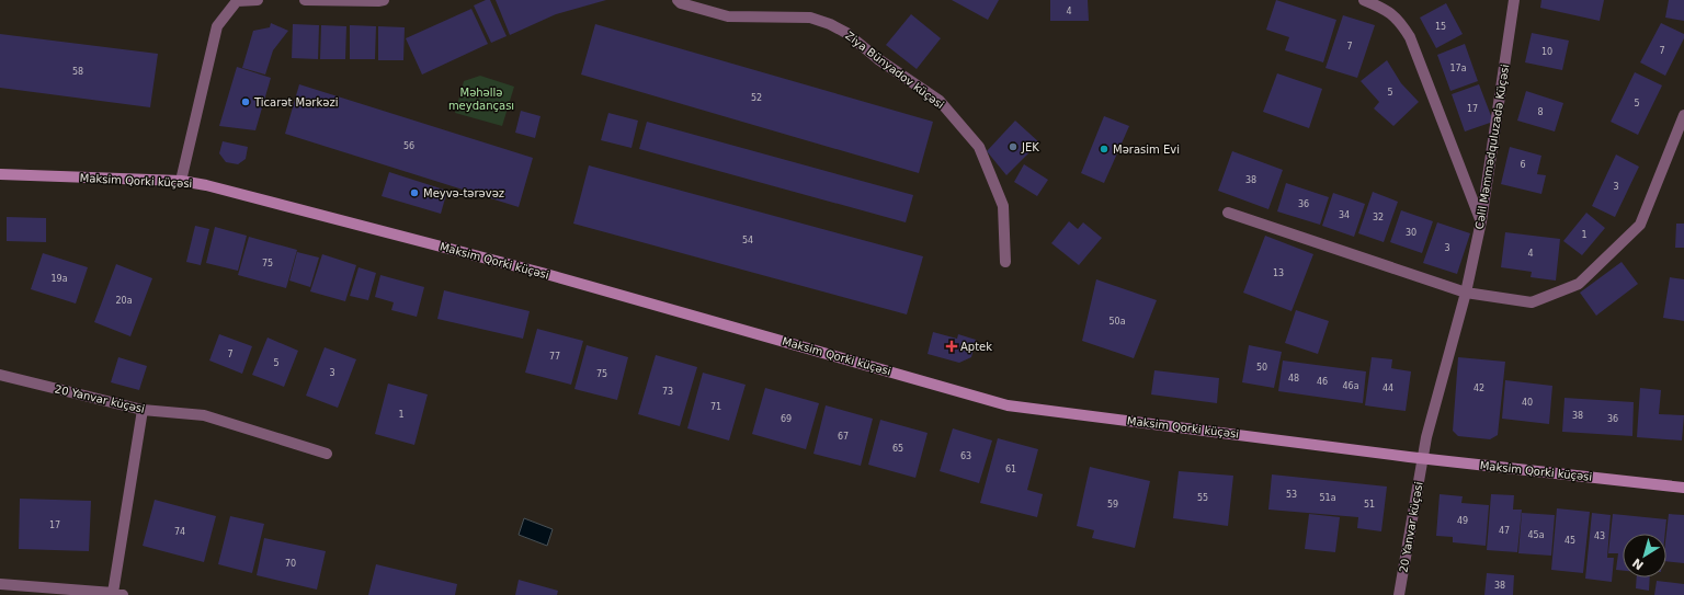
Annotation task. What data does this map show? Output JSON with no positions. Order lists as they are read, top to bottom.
{
  "streets": {
    "main road": ["Maksim Qorki küçəsi"],
    "street": ["Ziya Bünyadov küçəsi", "Cəlil Məmmədquluzadə Küçəsi", "20 Yanvar küçəsi"]
  },
  "crossings": [
    ["Cəlil Məmmədquluzadə Küçəsi", "Maksim Qorki küçəsi"],
    ["Cəlil Məmmədquluzadə Küçəsi", "20 Yanvar küçəsi"],
    ["Maksim Qorki küçəsi", "20 Yanvar küçəsi"]
  ],
  "parks": ["Məhəllə meydançası"],
  "places": {
    "other": [
      "Ticarət Mərkəzi",
      "JEK",
      "Mərasim Evi",
      "Meyvə-tərəvəz"
    ],
    "health": ["Aptek"]
  },
  "house_numbers": [
    "4",
    "15",
    "7",
    "7",
    "10",
    "17a",
    "58",
    "5",
    "52",
    "5",
    "17",
    "8",
    "56",
    "6",
    "38",
    "3",
    "36",
    "34",
    "32",
    "30",
    "1",
    "54",
    "3",
    "4",
    "75",
    "13",
    "19a",
    "20a",
    "50a",
    "7",
    "77",
    "5",
    "50",
    "3",
    "75",
    "48",
    "46",
    "46a",
    "44",
    "42",
    "73",
    "40",
    "71",
    "1",
    "38",
    "69",
    "36",
    "67",
    "65",
    "63",
    "61",
    "53",
    "55",
    "51a",
    "59",
    "51",
    "49",
    "17",
    "47",
    "74",
    "45a",
    "43",
    "45",
    "70",
    "38"
  ],
  "north": "bottom left"
}
